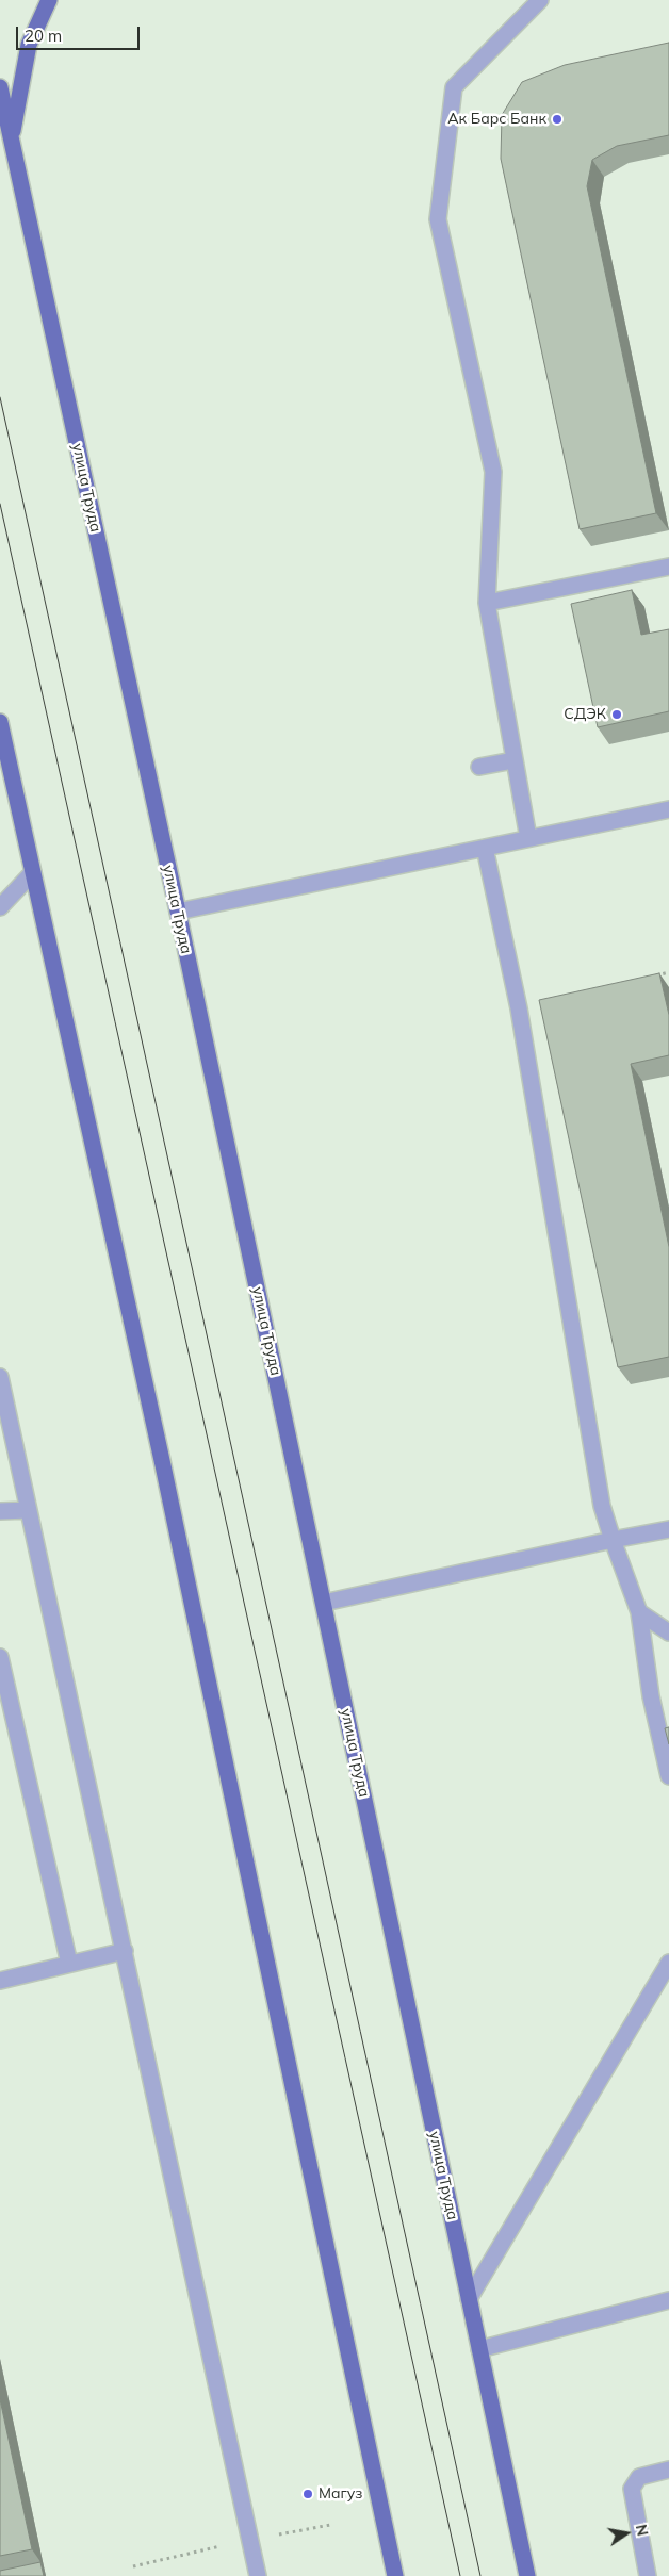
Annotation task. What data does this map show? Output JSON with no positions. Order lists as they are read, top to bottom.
{
  "streets": {
    "main road": ["улица Труда"]
  },
  "places": ["Ак Барс Банк", "СДЭК", "Магуз"],
  "scale_bar": "20 m",
  "north": "right"
}
